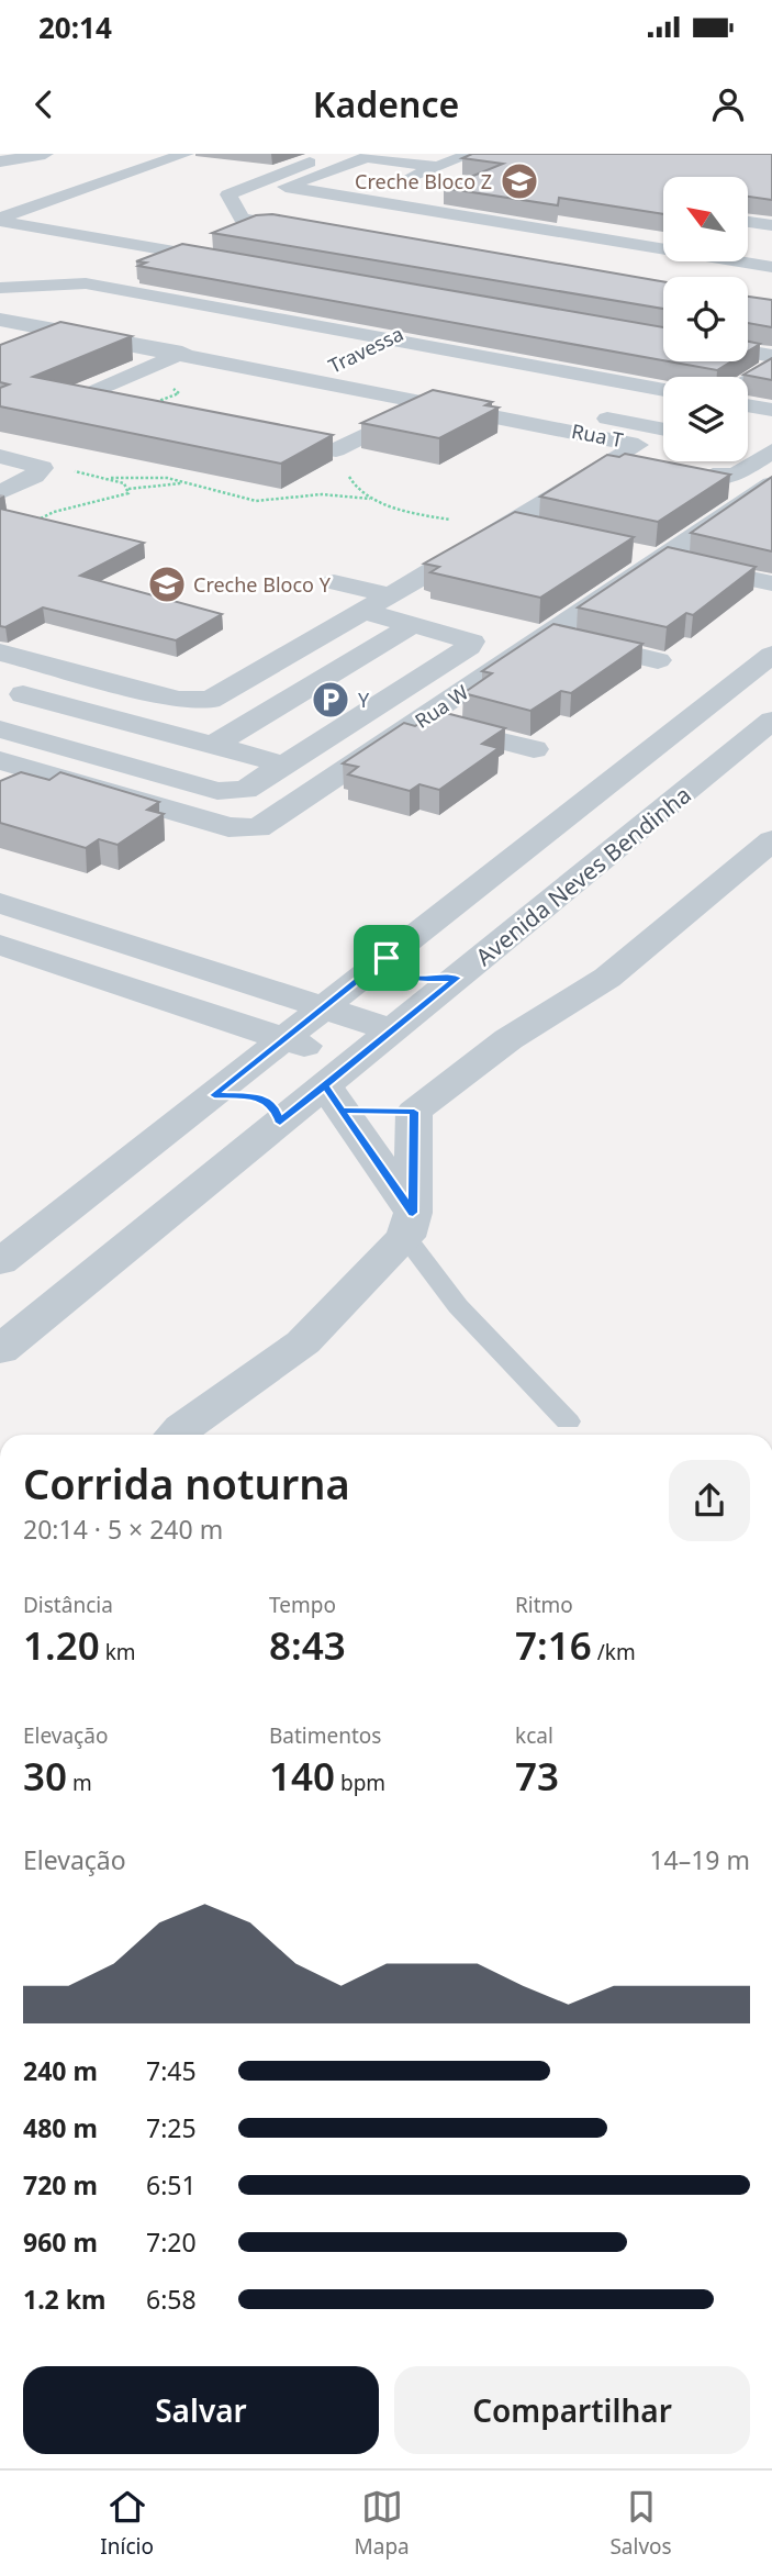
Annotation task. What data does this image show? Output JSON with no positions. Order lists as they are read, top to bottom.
{
  "streets": {
    "street": [
      "Travessa",
      "Rua T",
      "Rua W",
      "Avenida Neves Bendinha"
    ]
  },
  "crossings": [
    ["Travessa", "Rua T"]
  ],
  "places": {
    "school or university": ["Creche Bloco Z", "Creche Bloco Y"],
    "parking": ["Y"]
  },
  "north": "top left",
  "page": {
    "status": "20:14",
    "header": "Kadence",
    "heading": ["Corrida noturna", "20:14 · 5 × 240 m"],
    "stats": [
      ["Distância", "1.20 km"],
      ["Tempo", "8:43"],
      ["Ritmo", "7:16 /km"],
      ["Elevação", "30 m"],
      ["Batimentos", "140 bpm"],
      ["kcal", "73"]
    ],
    "chart": ["Elevação", "14–19 m"],
    "list": [
      {
        "name": "240 m",
        "note": "7:45"
      },
      {
        "name": "480 m",
        "note": "7:25"
      },
      {
        "name": "720 m",
        "note": "6:51"
      },
      {
        "name": "960 m",
        "note": "7:20"
      },
      {
        "name": "1.2 km",
        "note": "6:58"
      }
    ],
    "buttons": ["Salvar", "Compartilhar"],
    "tabs": ["Início", "Mapa", "Salvos"]
  }
}
